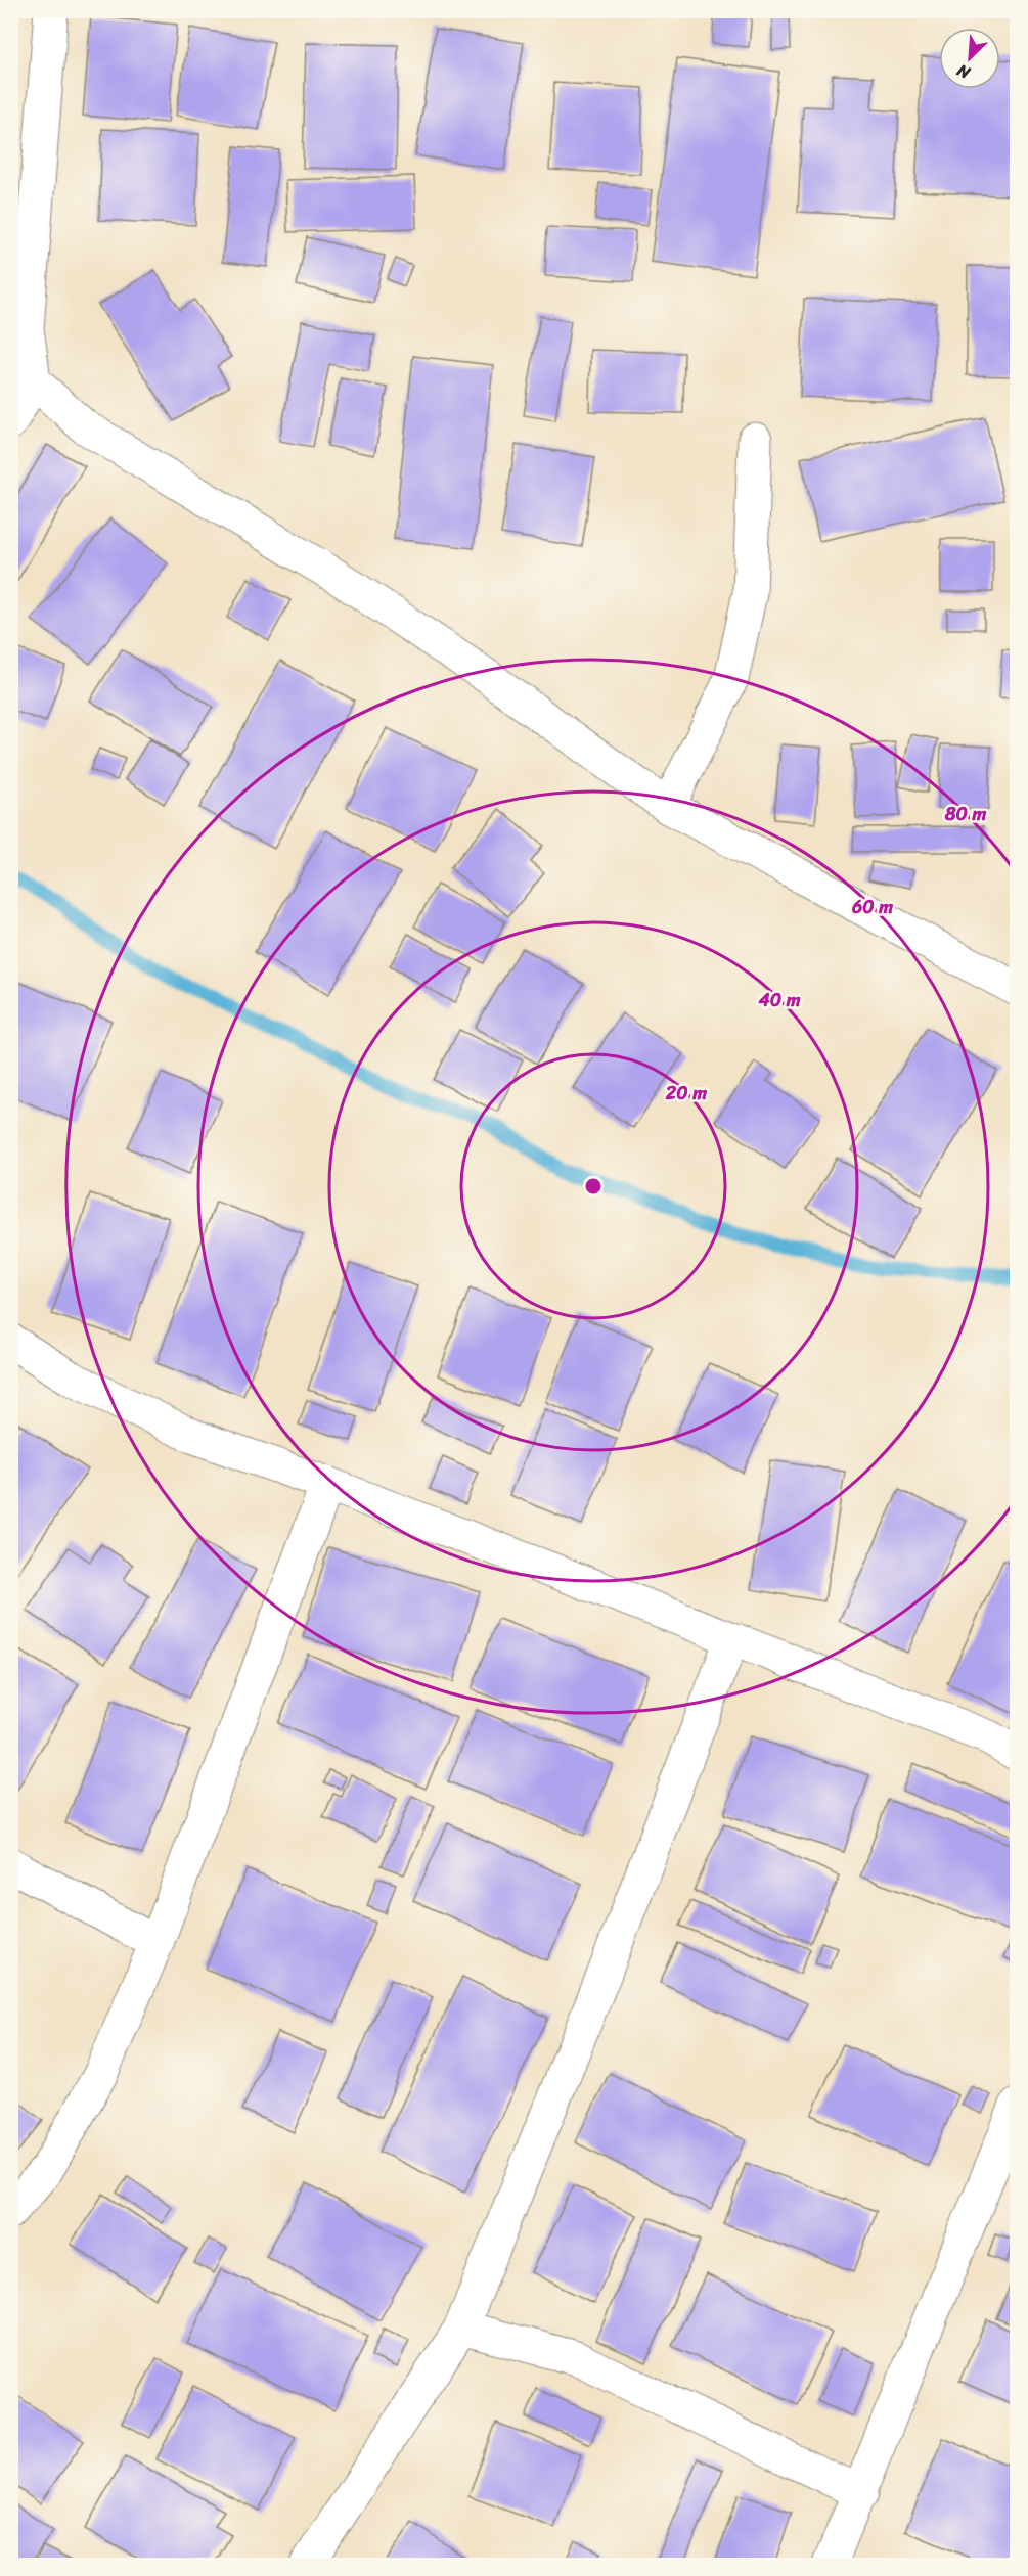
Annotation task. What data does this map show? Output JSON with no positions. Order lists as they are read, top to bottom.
{
  "north": "bottom left",
  "rings": [
    "80 m",
    "60 m",
    "40 m",
    "20 m"
  ]
}
